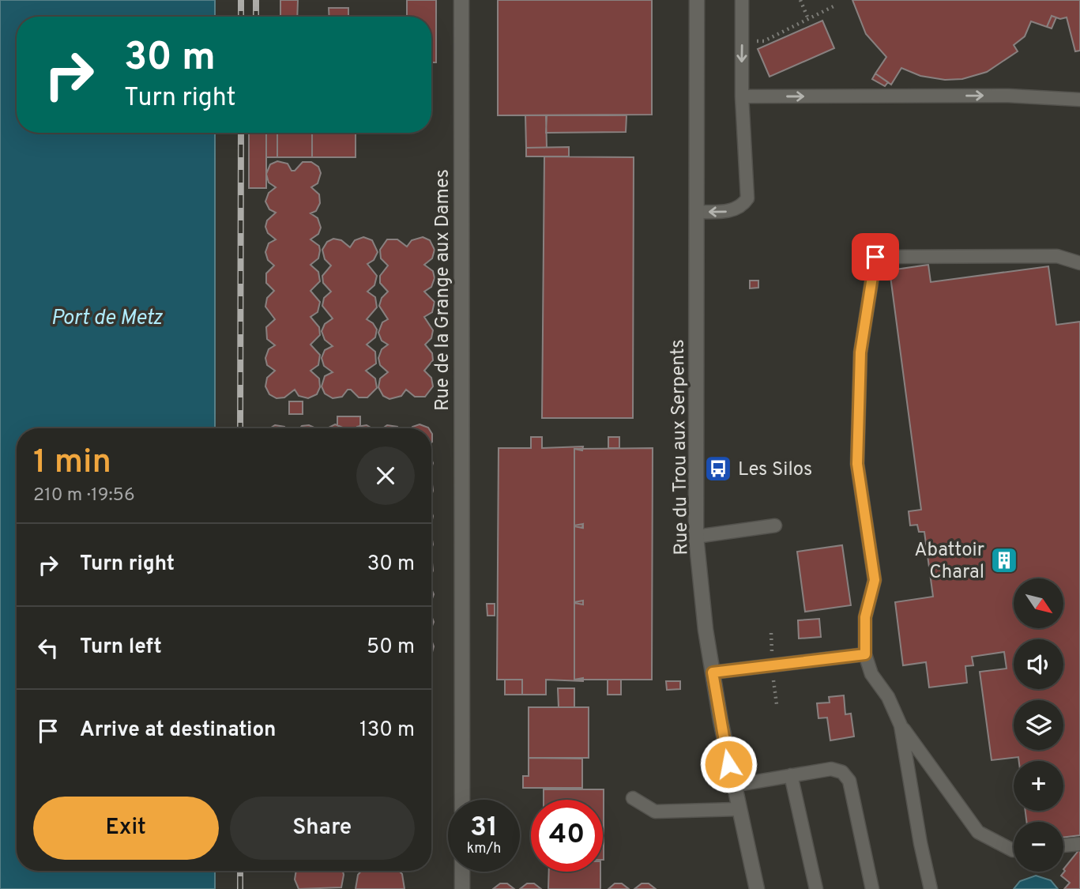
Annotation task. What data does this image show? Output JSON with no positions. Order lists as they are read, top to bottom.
{
  "streets": {
    "street": ["Rue de la Grange aux Dames", "Rue du Trou aux Serpents"]
  },
  "water": ["Port de Metz"],
  "places": {
    "bus stop": ["Les Silos"],
    "building": ["Abattoir Charal"]
  },
  "north": "bottom right",
  "page": {
    "turn": ["30 m", "Turn right"],
    "heading": ["1 min", "210 m · 19:56"],
    "list": [
      {
        "name": "Turn right",
        "value": "30 m"
      },
      {
        "name": "Turn left",
        "value": "50 m"
      },
      {
        "name": "Arrive at destination",
        "value": "130 m"
      }
    ],
    "map_buttons": ["+", "−"],
    "buttons": ["Exit", "Share"],
    "speed": "31 km/h",
    "limit": "40"
  }
}
